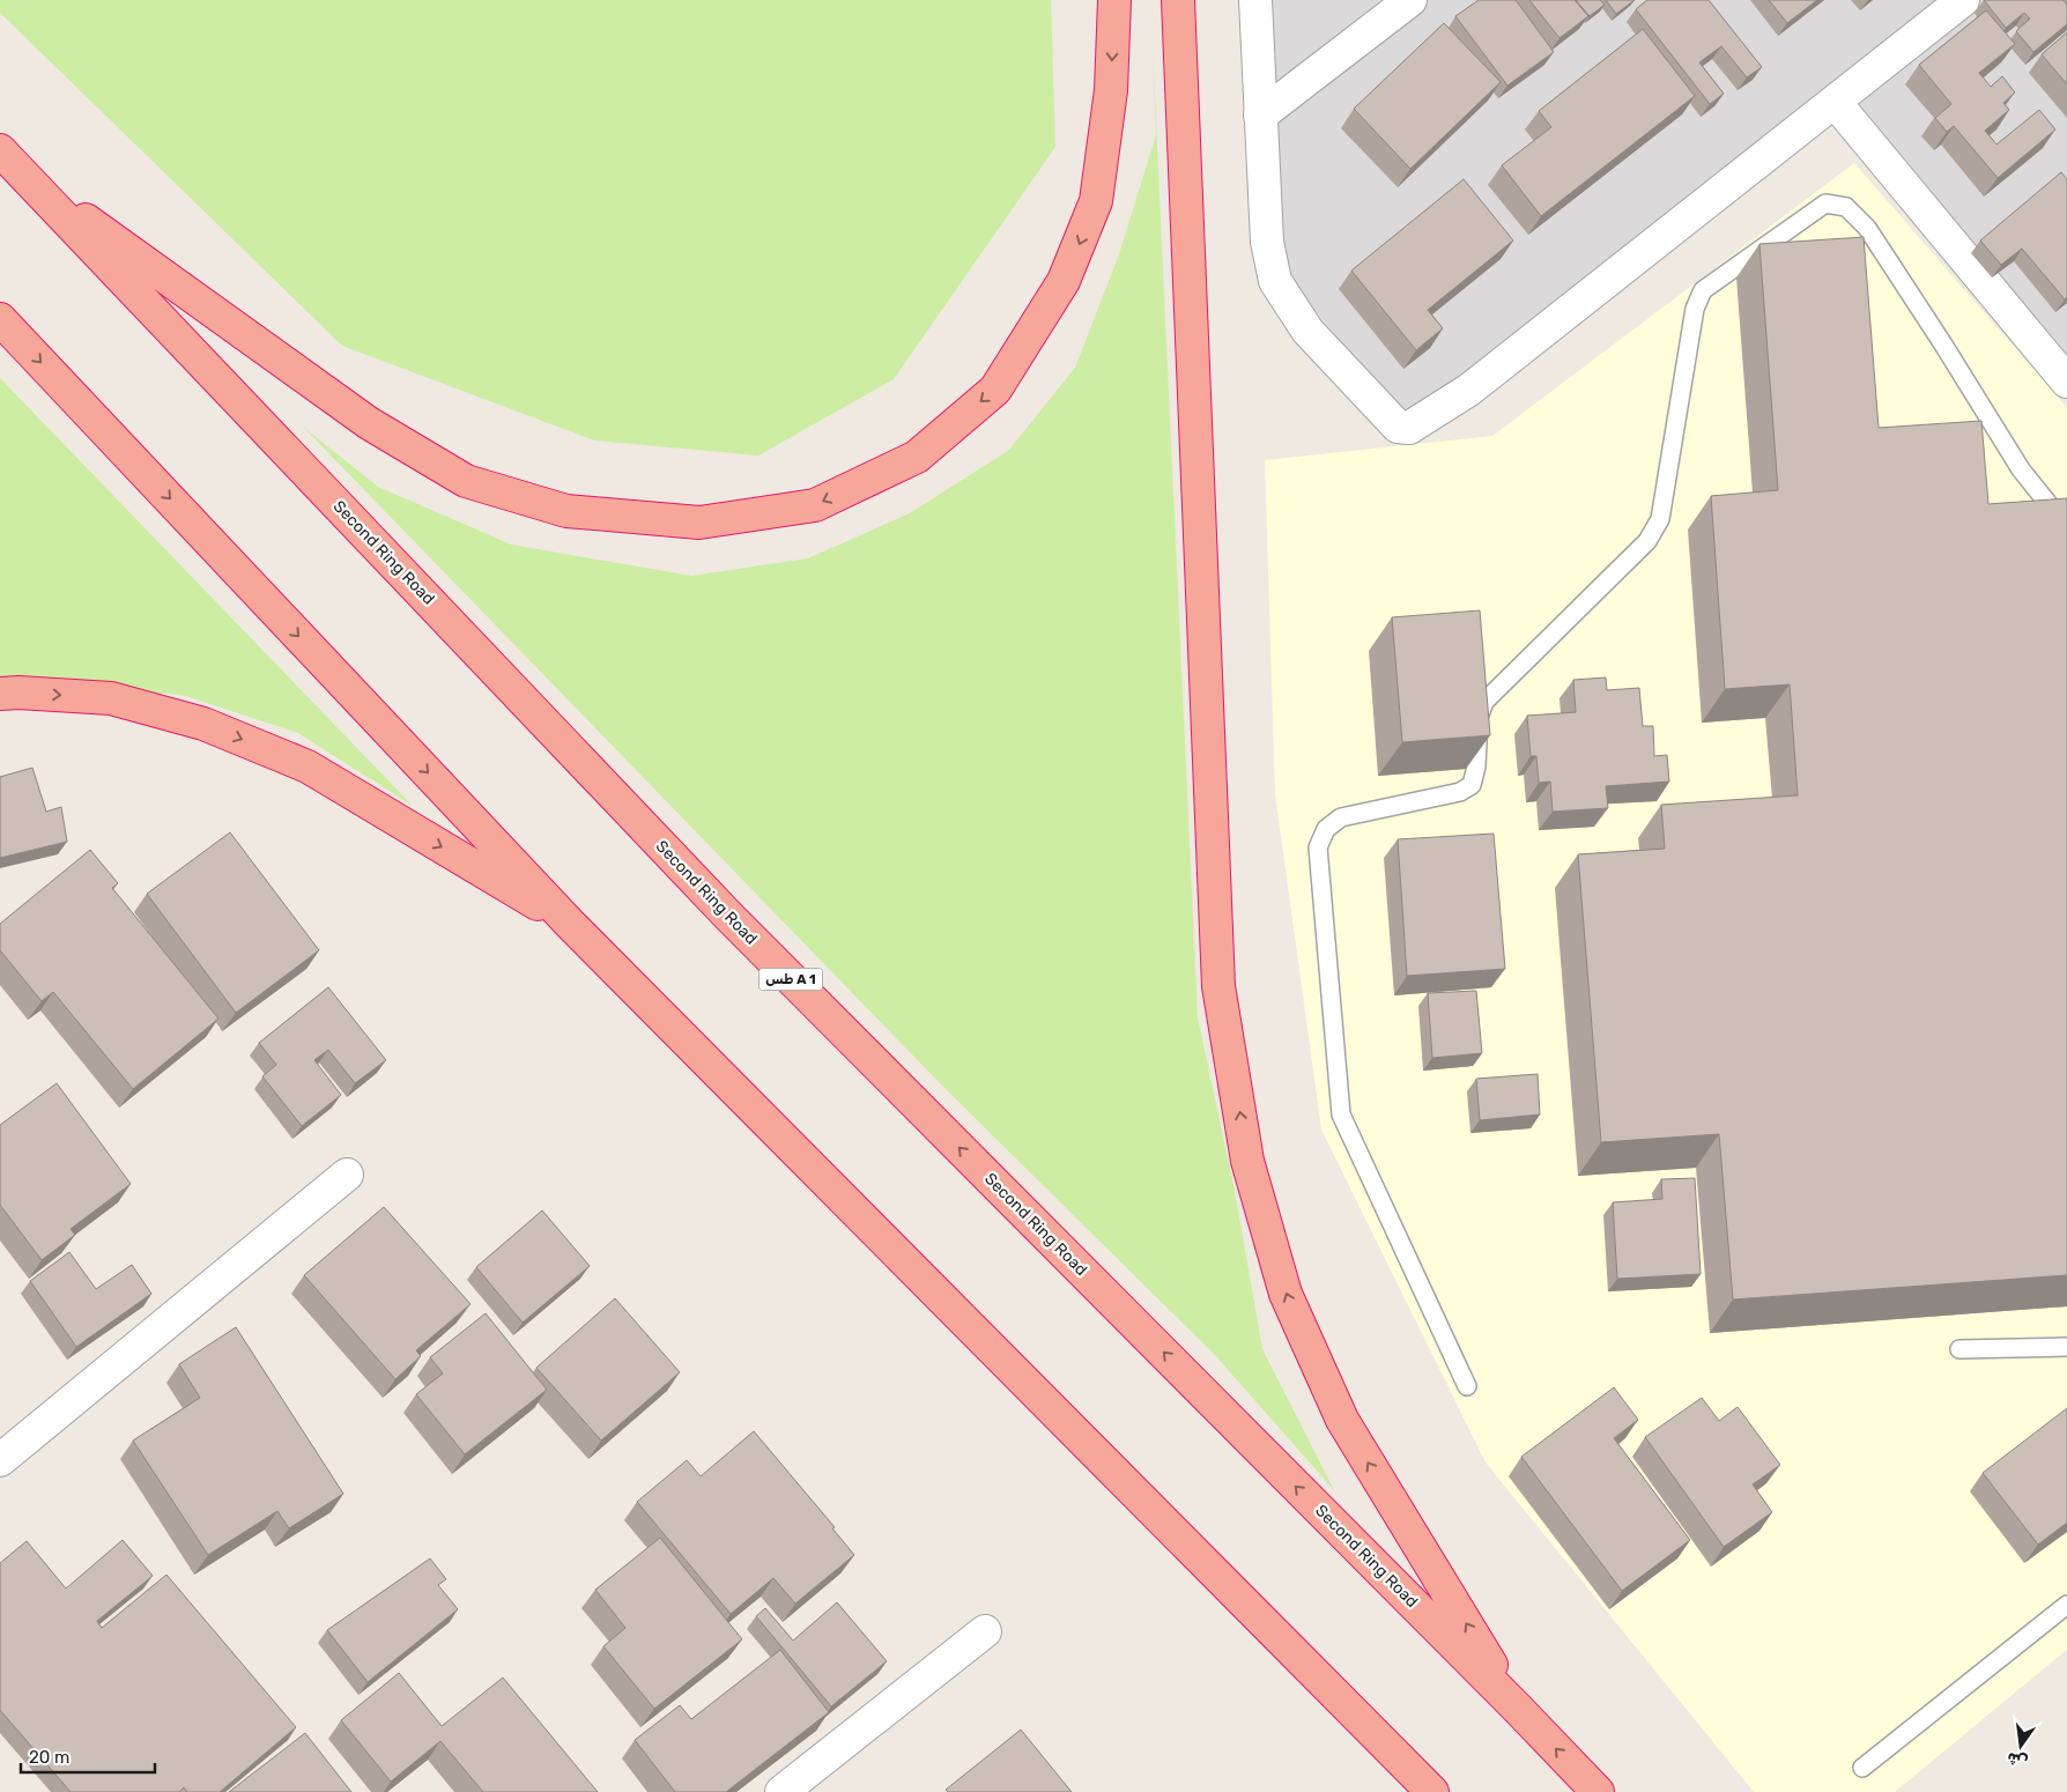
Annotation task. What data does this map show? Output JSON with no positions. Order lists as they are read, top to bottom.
{
  "streets": {
    "highway": ["Second Ring Road", "طس A 1"]
  },
  "scale_bar": "20 m",
  "north": "bottom"
}
